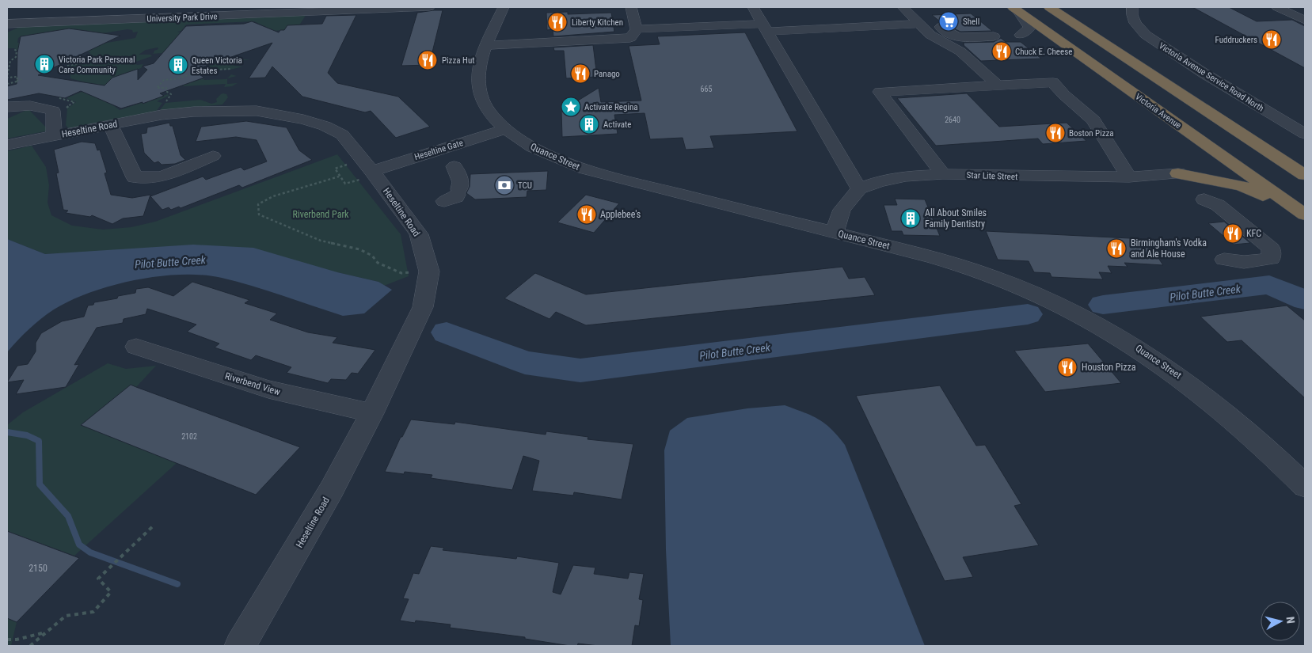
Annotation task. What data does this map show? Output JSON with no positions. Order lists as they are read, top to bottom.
{
  "streets": {
    "highway": ["Victoria Avenue"],
    "street": [
      "University Park Drive",
      "Victoria Avenue Service Road North",
      "Heseltine Road",
      "Heseltine Gate",
      "Quance Street",
      "Star Lite Street",
      "Riverbend View"
    ]
  },
  "crossings": [
    ["Heseltine Road", "Heseltine Gate"],
    ["Heseltine Road", "Riverbend View"],
    ["Heseltine Gate", "Quance Street"],
    ["Quance Street", "Star Lite Street"]
  ],
  "water": ["Pilot Butte Creek"],
  "parks": ["Riverbend Park"],
  "places": {
    "supermarket": ["Shell"],
    "restaurant": [
      "Liberty Kitchen",
      "Fuddruckers",
      "Chuck E. Cheese",
      "Pizza Hut",
      "Panago",
      "Boston Pizza",
      "Applebee's",
      "KFC",
      "Birmingham's Vodka and Ale House",
      "Houston Pizza"
    ],
    "building": [
      "Victoria Park Personal Care Community",
      "Queen Victoria Estates",
      "Activate",
      "All About Smiles Family Dentistry"
    ],
    "place": ["Activate Regina"],
    "bank": ["TCU"]
  },
  "house_numbers": [
    "665",
    "2640",
    "2102",
    "2150"
  ],
  "north": "right"
}
